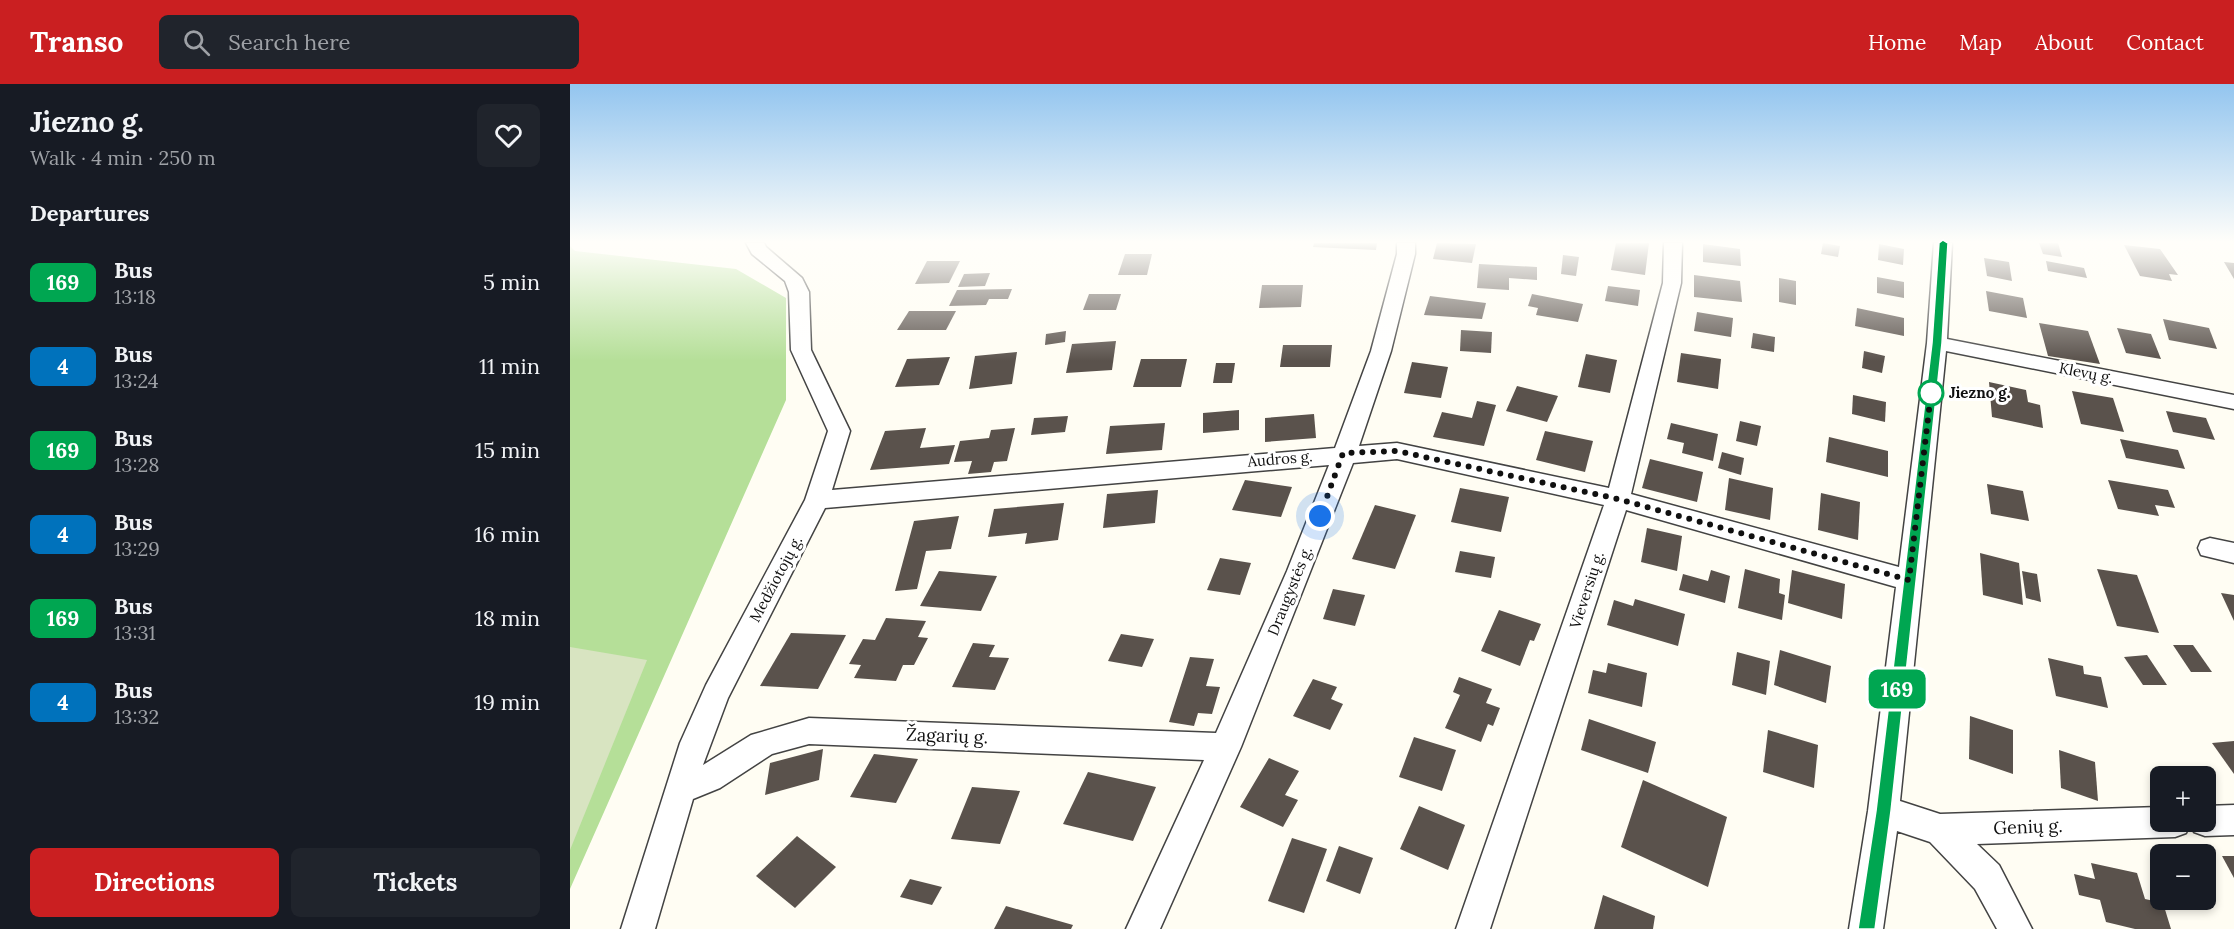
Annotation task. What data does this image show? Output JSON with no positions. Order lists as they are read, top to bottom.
{
  "streets": {
    "street": [
      "Klevų g.",
      "Audros g.",
      "Medžiotojų g.",
      "Vieversių g.",
      "Draugystės g.",
      "Žagarių g.",
      "Genių g."
    ]
  },
  "crossings": [
    ["Audros g.", "Medžiotojų g."],
    ["Audros g.", "Vieversių g."],
    ["Audros g.", "Draugystės g."],
    ["Medžiotojų g.", "Žagarių g."],
    ["Draugystės g.", "Žagarių g."]
  ],
  "places": ["Jiezno g."],
  "lines": ["bus line 169"],
  "page": {
    "header": "Transo",
    "search": "Search here",
    "nav": [
      "Home",
      "Map",
      "About",
      "Contact"
    ],
    "heading": [
      ["Jiezno g.", "Walk · 4 min · 250 m"],
      "Departures"
    ],
    "on_map": "169",
    "list": [
      {
        "mark": "169",
        "name": "Bus",
        "note": "13:18",
        "value": "5 min"
      },
      {
        "mark": "4",
        "name": "Bus",
        "note": "13:24",
        "value": "11 min"
      },
      {
        "mark": "169",
        "name": "Bus",
        "note": "13:28",
        "value": "15 min"
      },
      {
        "mark": "4",
        "name": "Bus",
        "note": "13:29",
        "value": "16 min"
      },
      {
        "mark": "169",
        "name": "Bus",
        "note": "13:31",
        "value": "18 min"
      },
      {
        "mark": "4",
        "name": "Bus",
        "note": "13:32",
        "value": "19 min"
      }
    ],
    "map_buttons": ["+", "−"],
    "buttons": ["Directions", "Tickets"]
  }
}
